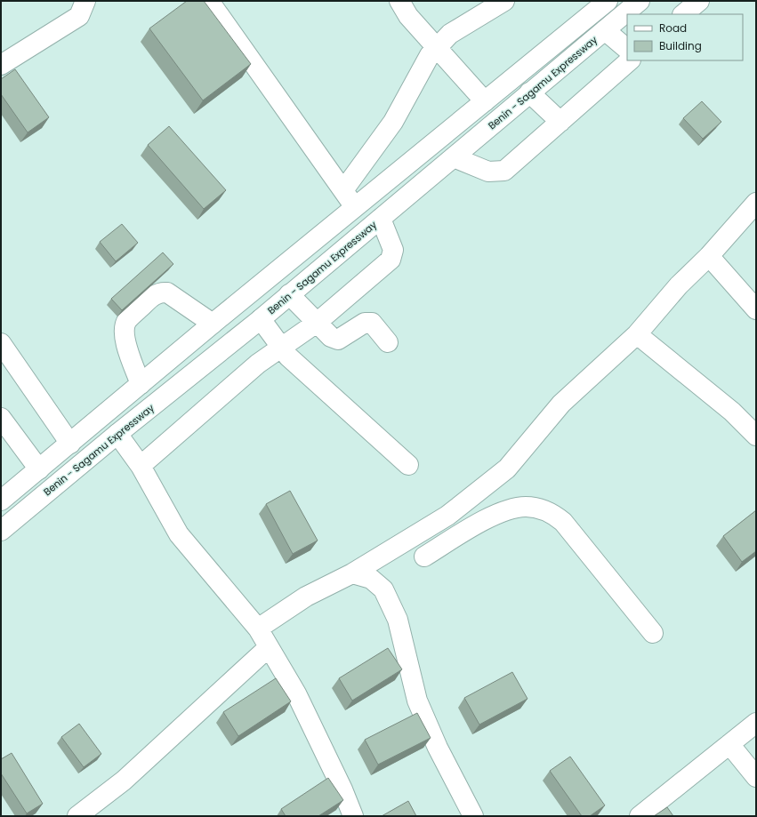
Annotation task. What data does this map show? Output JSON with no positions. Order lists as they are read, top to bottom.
{
  "streets": {
    "main road": ["Benin - Sagamu Expressway"]
  },
  "legend": ["Road", "Building"]
}
